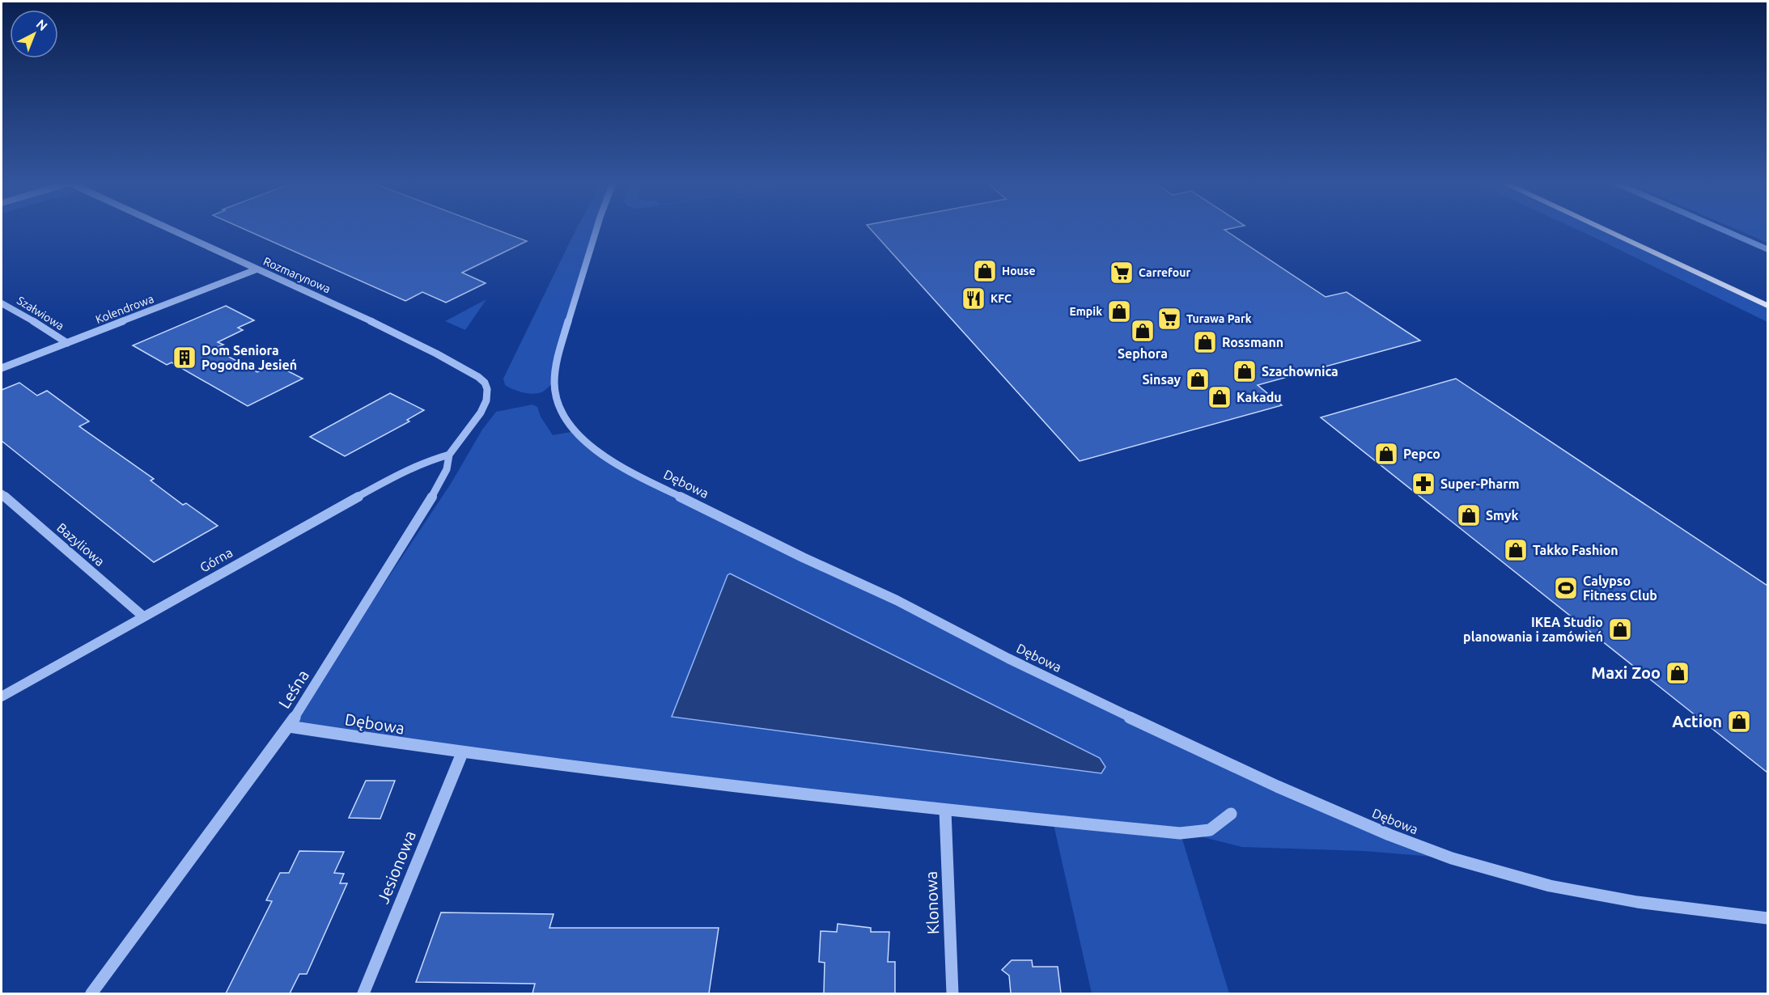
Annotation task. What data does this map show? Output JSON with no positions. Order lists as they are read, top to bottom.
{
  "streets": {
    "street": [
      "Rozmarynowa",
      "Kolendrowa",
      "Szałwiowa",
      "Dębowa",
      "Bazyliowa",
      "Górna",
      "Leśna",
      "Jesionowa",
      "Klonowa"
    ]
  },
  "crossings": [
    ["Rozmarynowa", "Kolendrowa"],
    ["Rozmarynowa", "Leśna"],
    ["Kolendrowa", "Szałwiowa"],
    ["Dębowa", "Leśna"],
    ["Dębowa", "Jesionowa"],
    ["Dębowa", "Klonowa"],
    ["Bazyliowa", "Górna"],
    ["Górna", "Leśna"]
  ],
  "places": {
    "shop": [
      "House",
      "Empik",
      "Sephora",
      "Rossmann",
      "Szachownica",
      "Sinsay",
      "Kakadu",
      "Pepco",
      "Smyk",
      "Takko Fashion",
      "IKEA Studio planowania i zamówień",
      "Maxi Zoo",
      "Action"
    ],
    "supermarket": ["Carrefour", "Turawa Park"],
    "restaurant": ["KFC"],
    "building": ["Dom Seniora Pogodna Jesień"],
    "pharmacy": ["Super-Pharm"],
    "sports": ["Calypso Fitness Club"]
  },
  "north": "top right"
}
